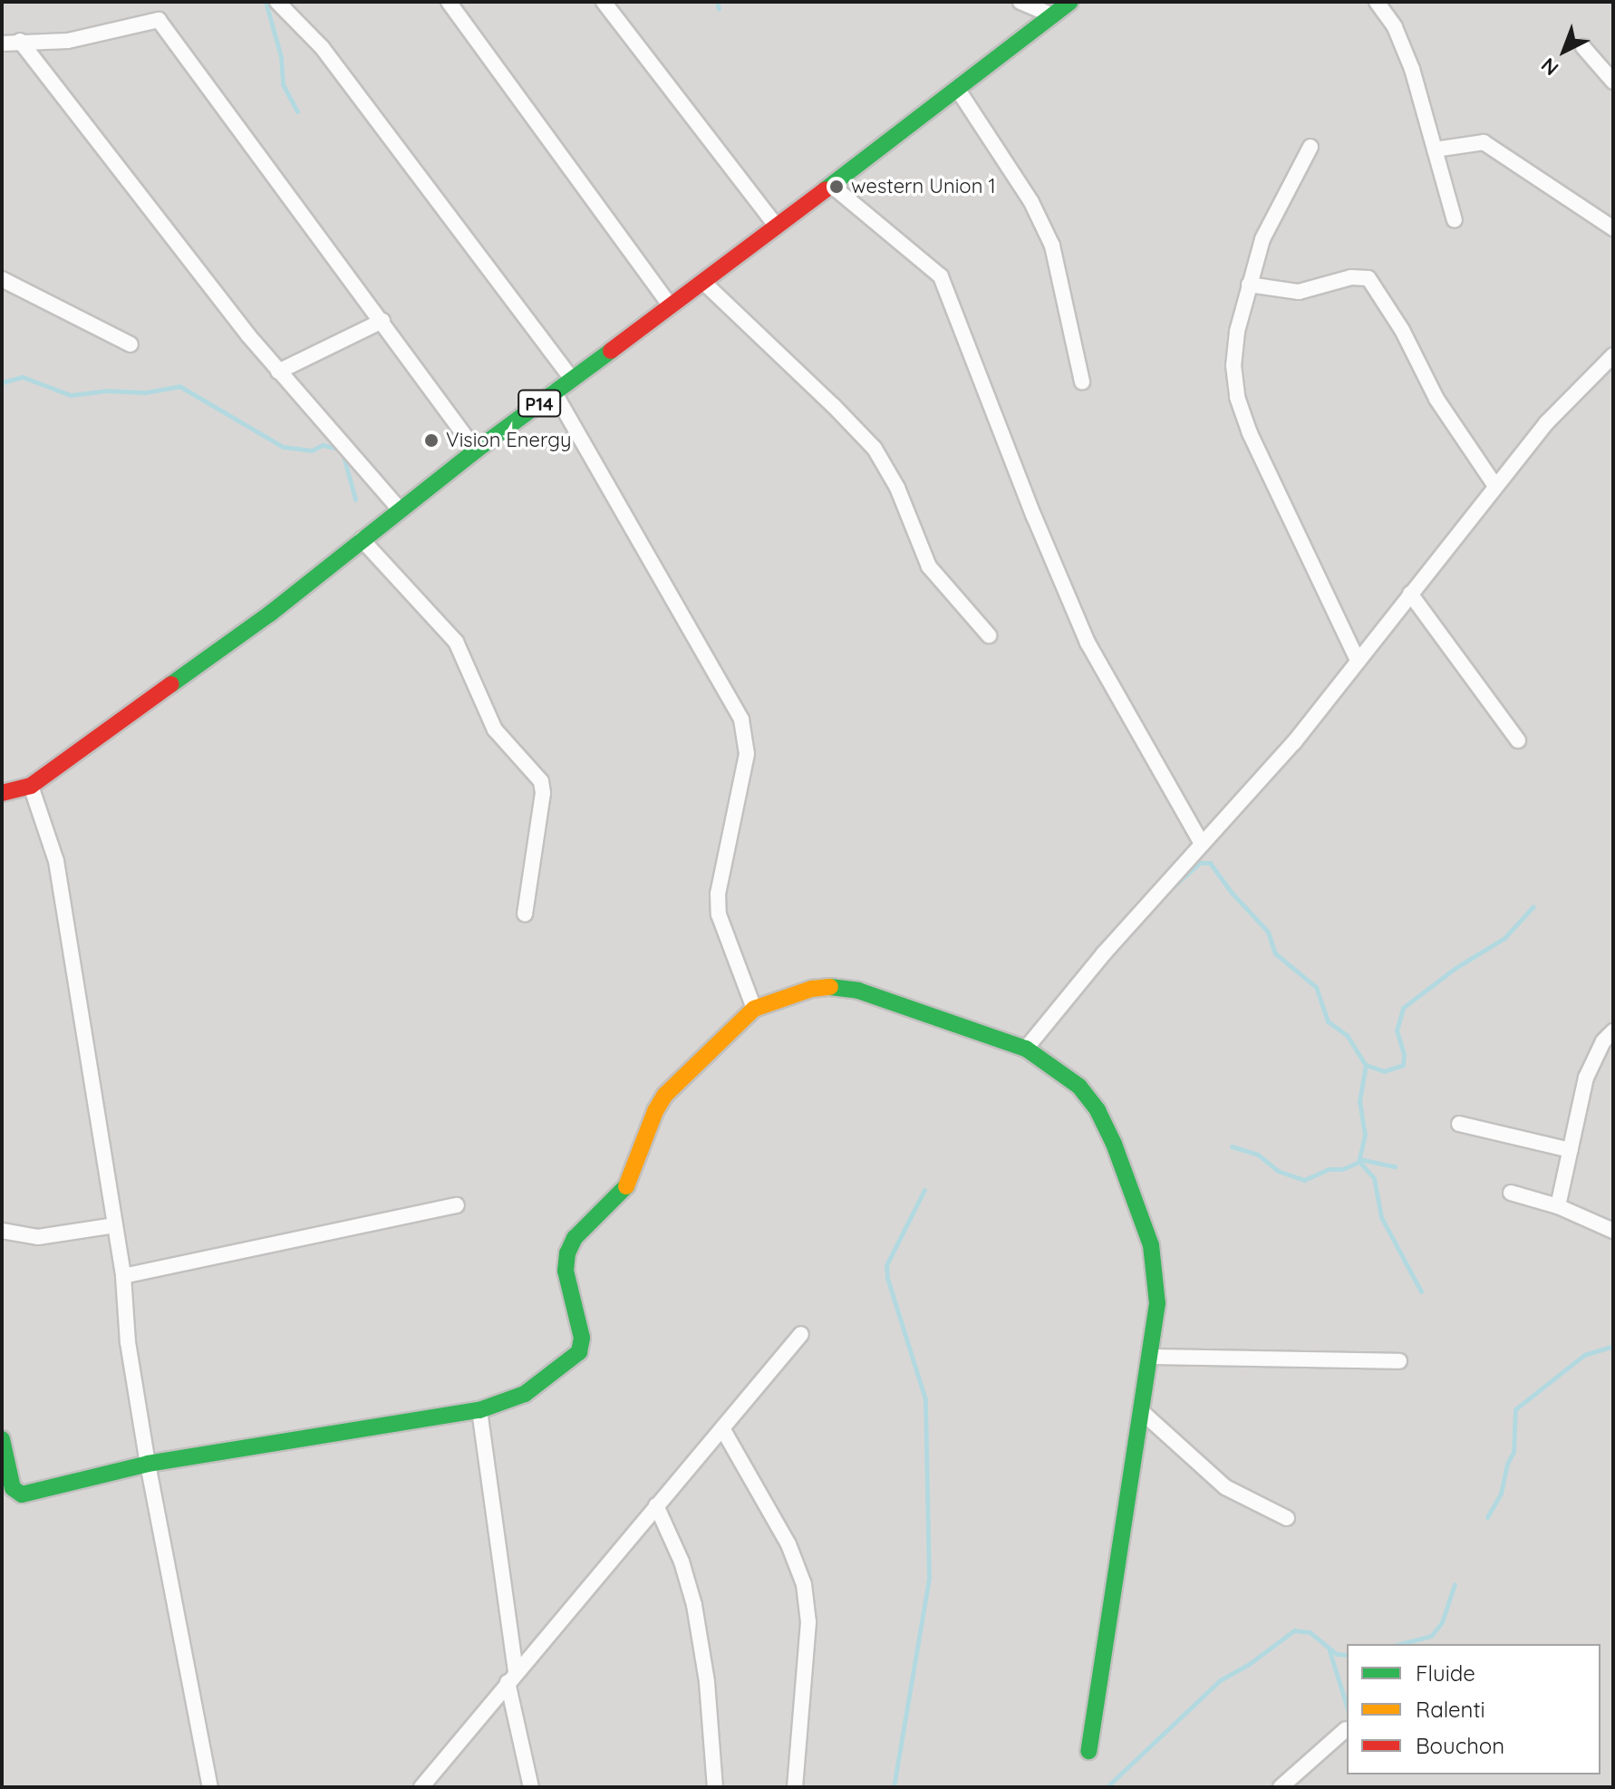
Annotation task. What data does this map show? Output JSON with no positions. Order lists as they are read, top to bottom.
{
  "streets": {
    "street": ["P14"]
  },
  "places": ["western Union 1", "Vision Energy"],
  "legend": ["Fluide", "Ralenti", "Bouchon"],
  "north": "bottom left"
}
